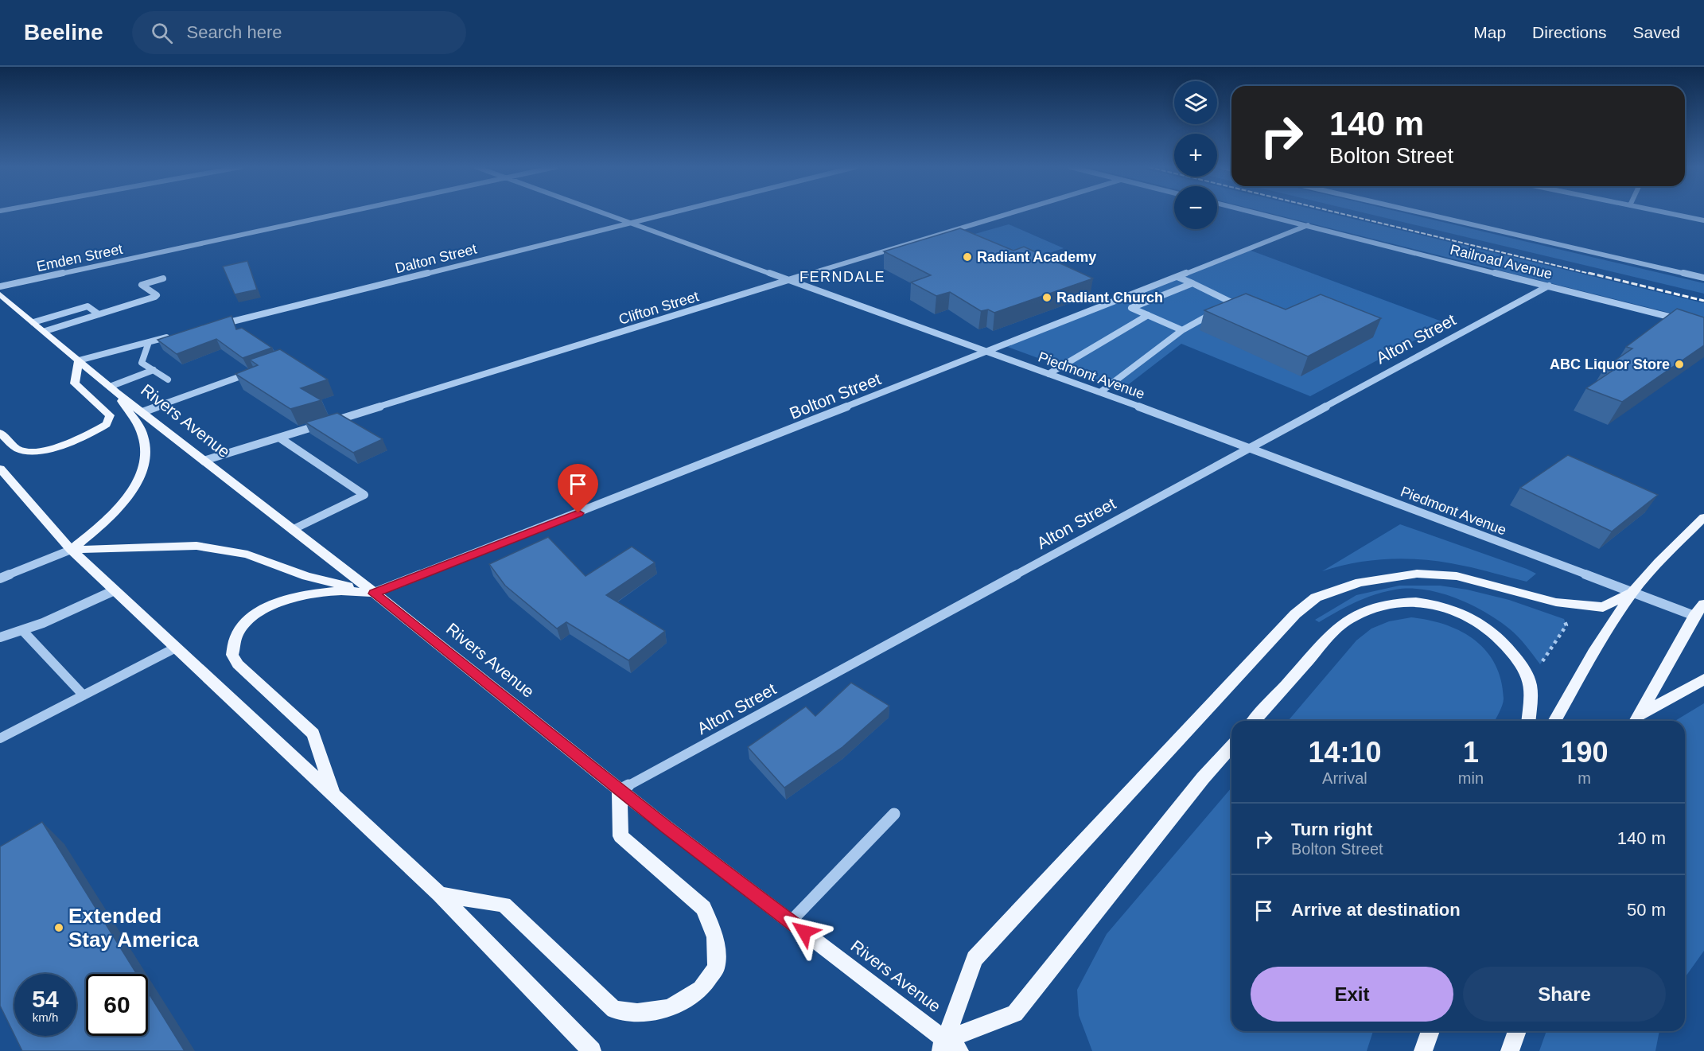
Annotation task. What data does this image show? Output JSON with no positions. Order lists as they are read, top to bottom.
{
  "streets": {
    "main road": ["Rivers Avenue"],
    "street": [
      "Emden Street",
      "Dalton Street",
      "Railroad Avenue",
      "Clifton Street",
      "Alton Street",
      "Piedmont Avenue",
      "Bolton Street"
    ]
  },
  "crossings": [
    ["Dalton Street", "Piedmont Avenue"],
    ["Railroad Avenue", "Alton Street"],
    ["Railroad Avenue", "Bolton Street"],
    ["Clifton Street", "Piedmont Avenue"],
    ["Alton Street", "Piedmont Avenue"],
    ["Alton Street", "Rivers Avenue"],
    ["Piedmont Avenue", "Bolton Street"],
    ["Bolton Street", "Rivers Avenue"]
  ],
  "districts": ["FERNDALE"],
  "places": [
    "Radiant Academy",
    "Radiant Church",
    "ABC Liquor Store",
    "Extended Stay America"
  ],
  "page": {
    "header": "Beeline",
    "search": "Search here",
    "nav": ["Map", "Directions", "Saved"],
    "map_buttons": ["+", "−"],
    "turn": ["140 m", "Bolton Street"],
    "eta": [
      "14:10",
      "Arrival",
      "1",
      "min",
      "190",
      "m"
    ],
    "list": [
      {
        "name": "Turn right",
        "note": "Bolton Street",
        "value": "140 m"
      },
      {
        "name": "Arrive at destination",
        "value": "50 m"
      }
    ],
    "buttons": ["Exit", "Share"],
    "speed": "54 km/h",
    "limit": "60"
  }
}
